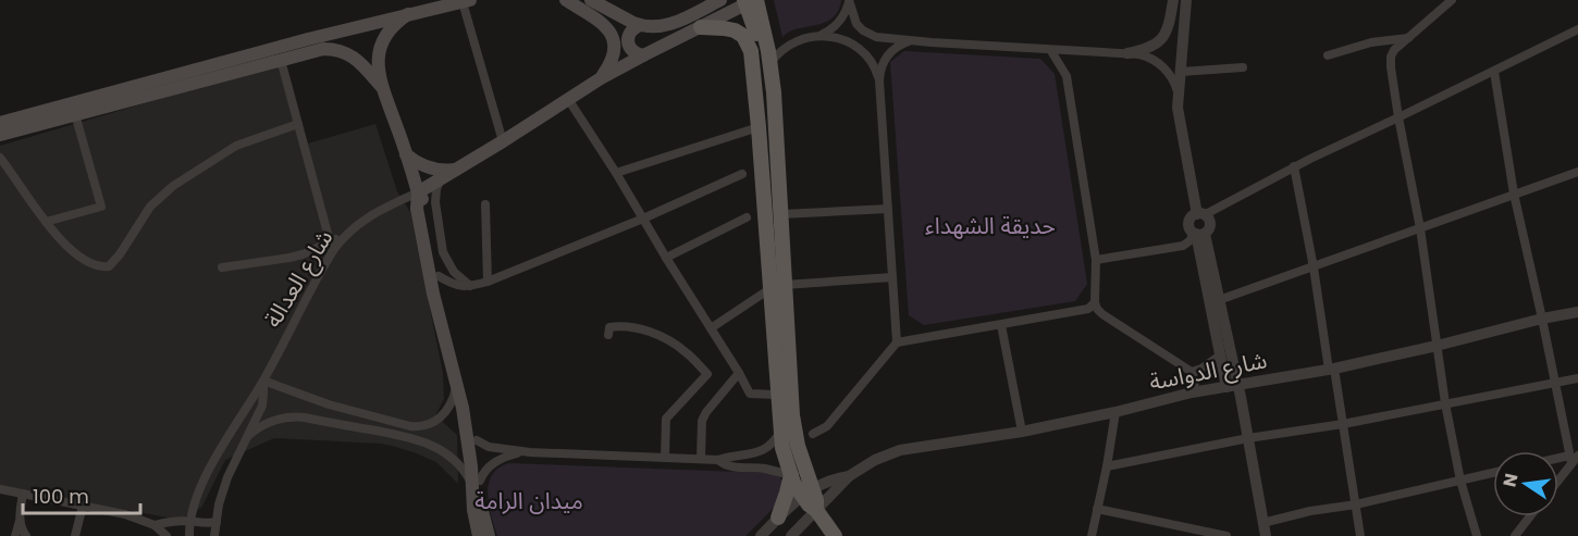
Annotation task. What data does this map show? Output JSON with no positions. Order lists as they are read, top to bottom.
{
  "streets": {
    "street": ["شارع العدالة", "شارع الدواسة"]
  },
  "parks": ["حديقة الشهداء", "ميدان الرامة"],
  "scale_bar": "100 m",
  "north": "left"
}
